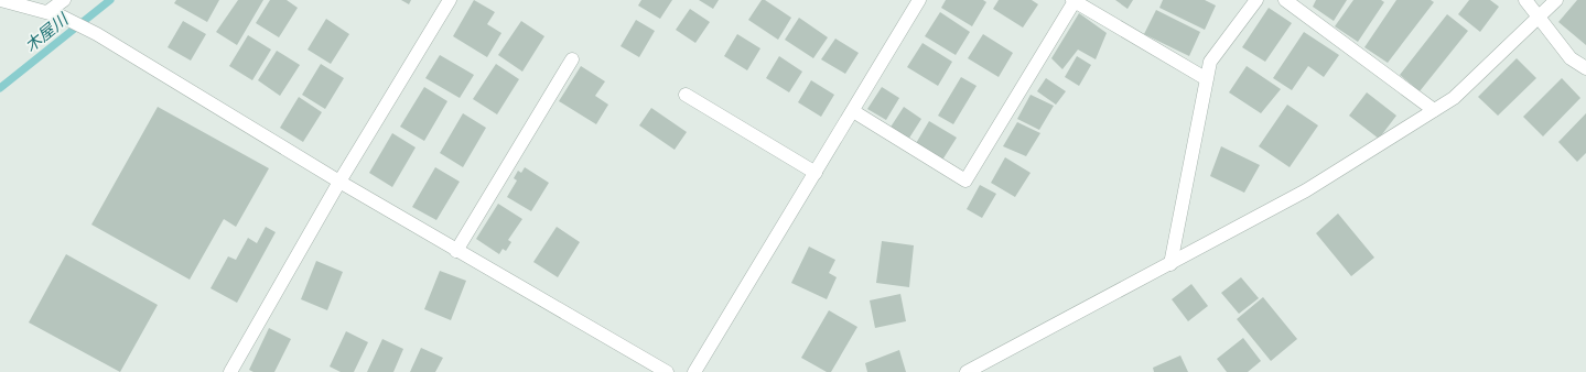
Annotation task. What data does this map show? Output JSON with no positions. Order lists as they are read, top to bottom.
{
  "water": ["木屋川"]
}
